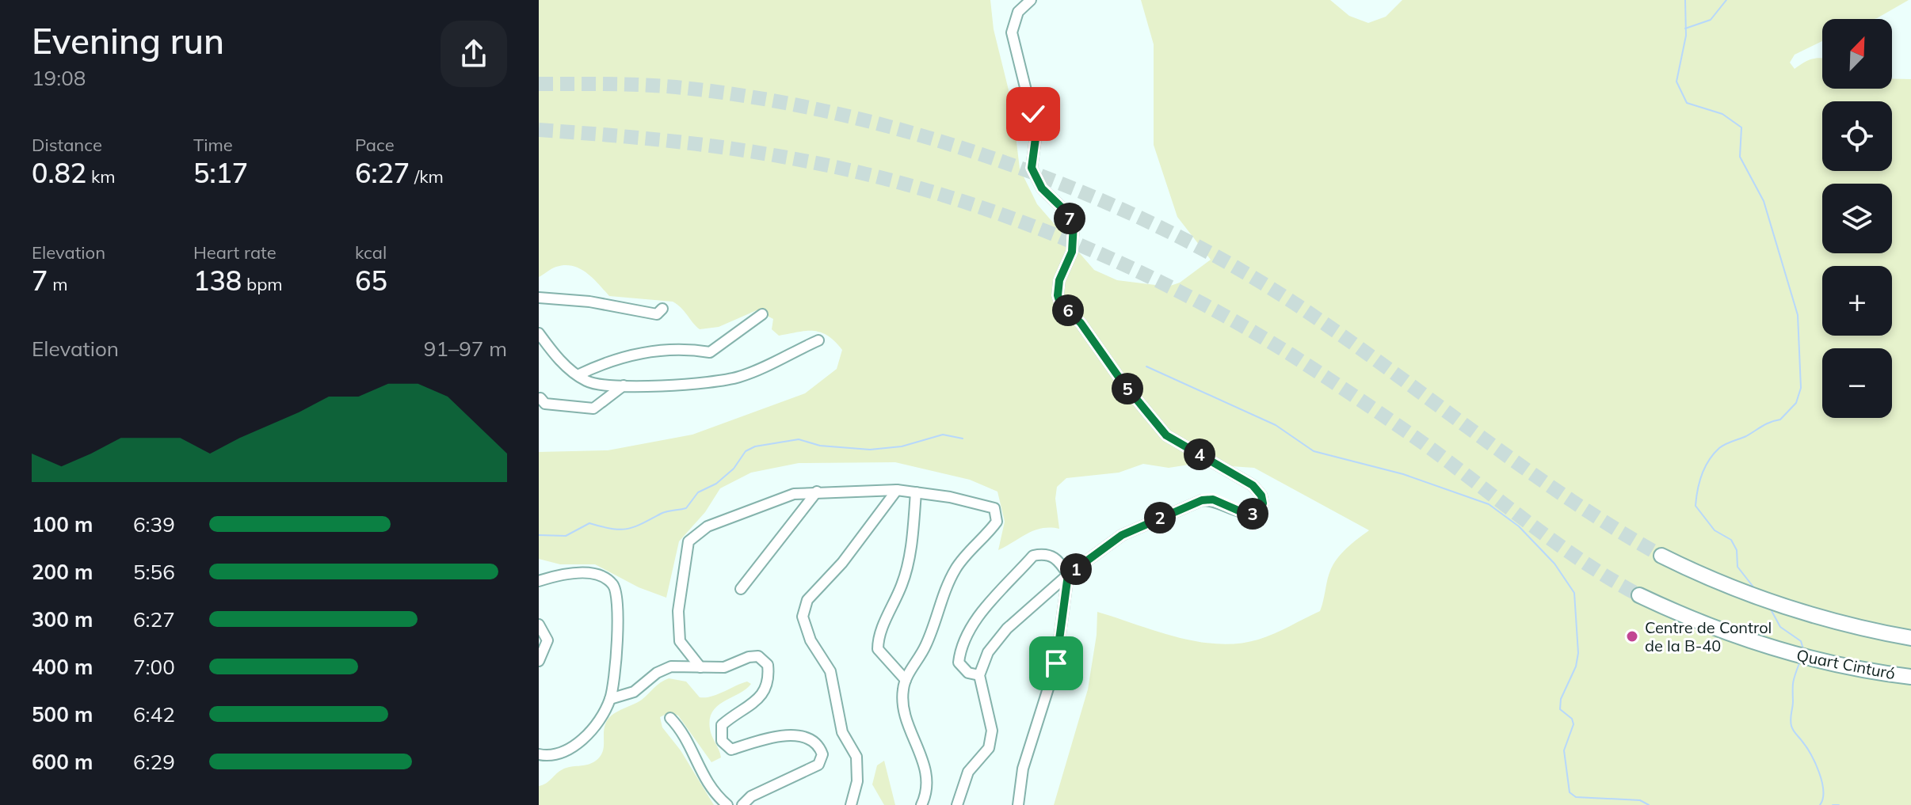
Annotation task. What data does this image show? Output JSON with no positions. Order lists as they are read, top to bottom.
{
  "streets": {
    "highway": ["Quart Cinturó"]
  },
  "places": ["Centre de Control de la B-40"],
  "north": "top right",
  "page": {
    "heading": ["Evening run", "19:08"],
    "map_buttons": ["+", "−"],
    "stats": [
      ["Distance", "0.82 km"],
      ["Time", "5:17"],
      ["Pace", "6:27 /km"],
      ["Elevation", "7 m"],
      ["Heart rate", "138 bpm"],
      ["kcal", "65"]
    ],
    "pins": [
      "7",
      "6",
      "5",
      "4",
      "3",
      "2",
      "1"
    ],
    "chart": ["Elevation", "91–97 m"],
    "list": [
      {
        "name": "100 m",
        "note": "6:39"
      },
      {
        "name": "200 m",
        "note": "5:56"
      },
      {
        "name": "300 m",
        "note": "6:27"
      },
      {
        "name": "400 m",
        "note": "7:00"
      },
      {
        "name": "500 m",
        "note": "6:42"
      },
      {
        "name": "600 m",
        "note": "6:29"
      }
    ]
  }
}
